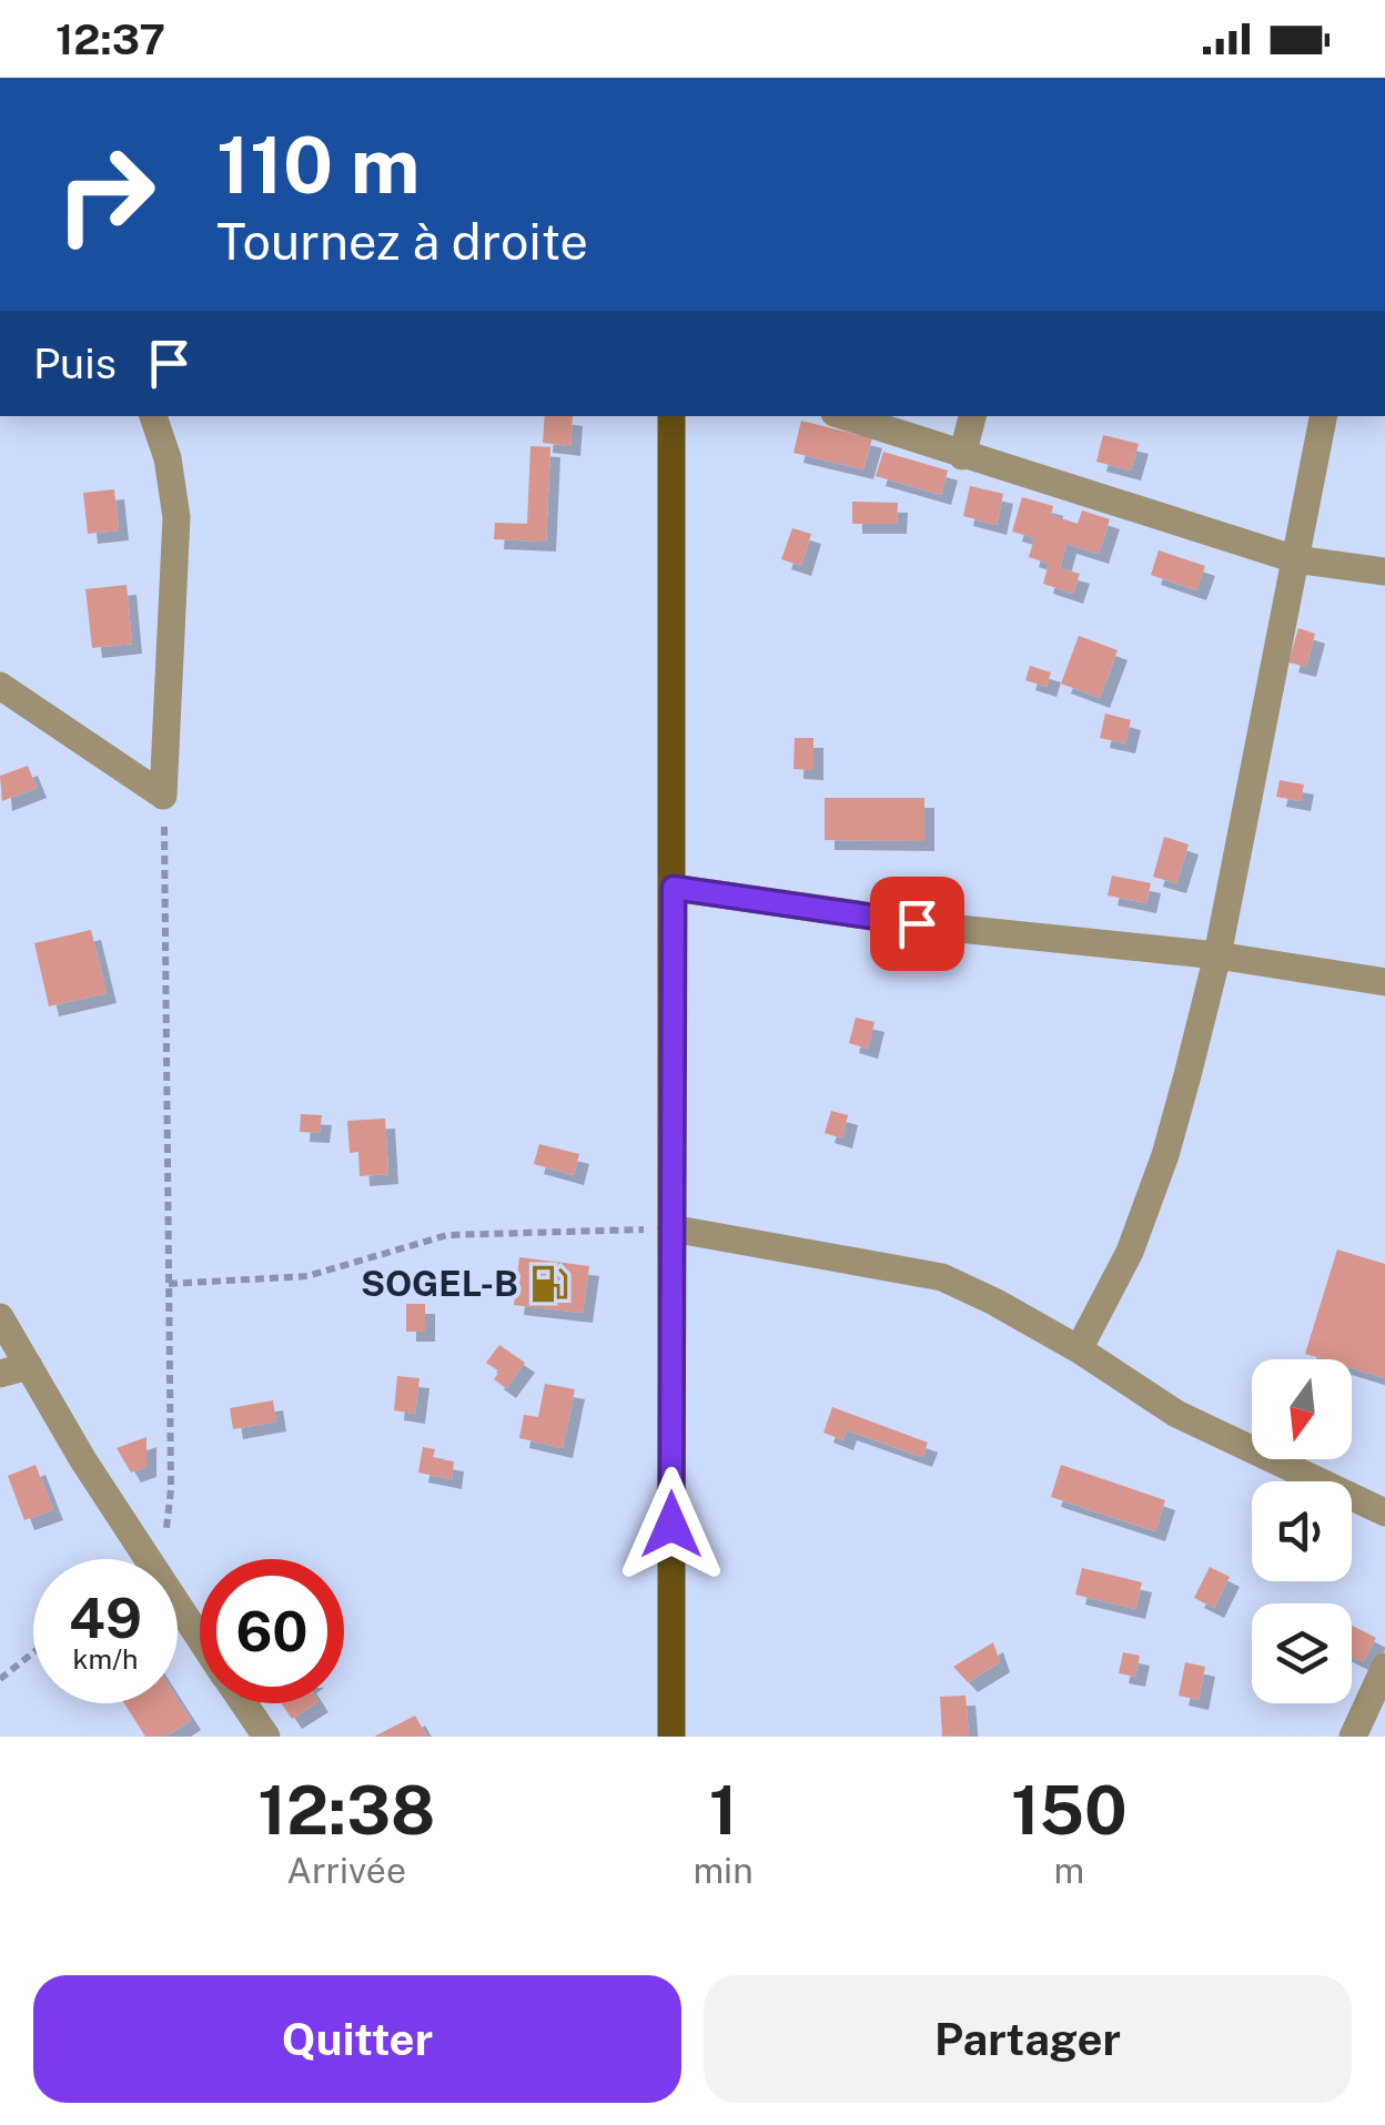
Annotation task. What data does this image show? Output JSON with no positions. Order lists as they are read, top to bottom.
{
  "places": {
    "fuel station": ["SOGEL-B"]
  },
  "north": "bottom",
  "page": {
    "status": "12:37",
    "turn": ["110 m", "Tournez à droite"],
    "then": "Puis",
    "speed": "49 km/h",
    "limit": "60",
    "eta": [
      "12:38",
      "Arrivée",
      "1",
      "min",
      "150",
      "m"
    ],
    "buttons": ["Quitter", "Partager"]
  }
}
